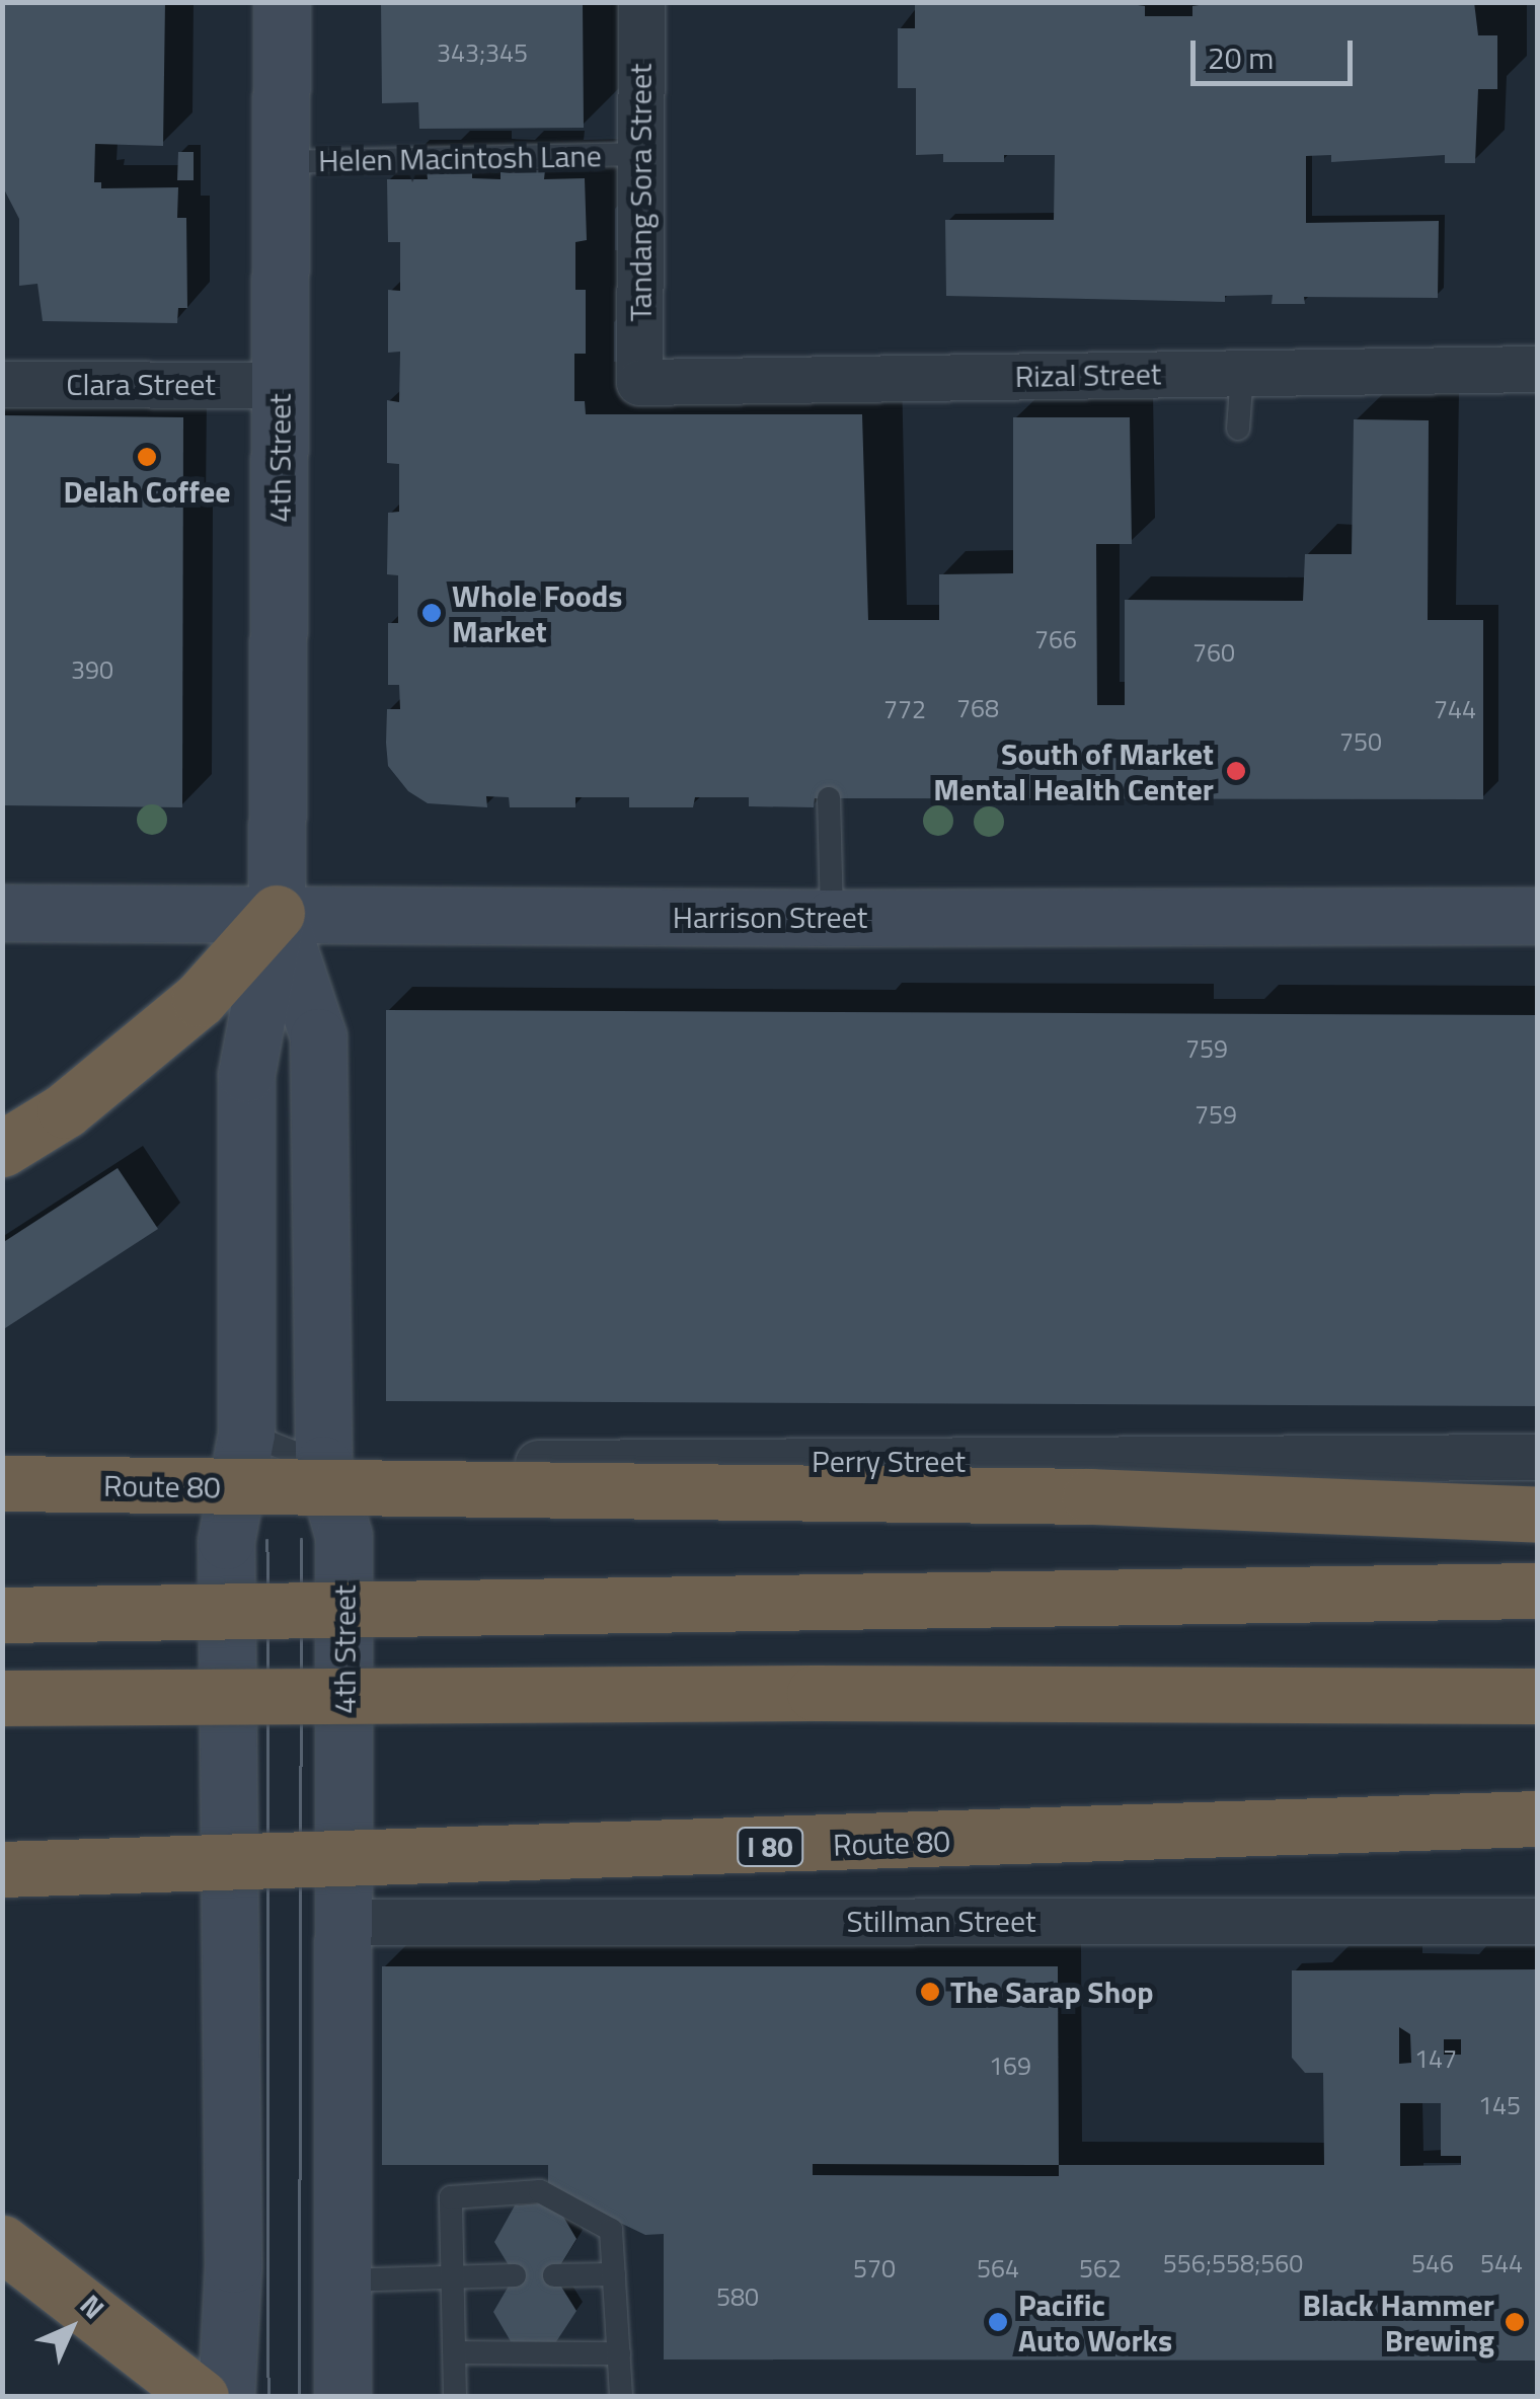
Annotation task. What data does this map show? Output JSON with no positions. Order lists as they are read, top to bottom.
{
  "streets": {
    "highway": ["Route 80", "I 80"],
    "main road": ["4th Street", "Harrison Street"],
    "street": [
      "Tandang Sora Street",
      "Rizal Street",
      "Clara Street",
      "Perry Street",
      "Stillman Street"
    ],
    "lane": ["Helen Macintosh Lane"]
  },
  "crossings": [
    ["Helen Macintosh Lane", "Tandang Sora Street"],
    ["Helen Macintosh Lane", "4th Street"],
    ["Tandang Sora Street", "Rizal Street"],
    ["Clara Street", "4th Street"],
    ["4th Street", "Harrison Street"],
    ["4th Street", "Perry Street"],
    ["4th Street", "Stillman Street"]
  ],
  "places": [
    "Delah Coffee",
    "Whole Foods Market",
    "South of Market Mental Health Center",
    "The Sarap Shop",
    "Pacific Auto Works",
    "Black Hammer Brewing"
  ],
  "house_numbers": [
    "343;345",
    "766",
    "760",
    "390",
    "768",
    "772",
    "744",
    "750",
    "759",
    "759",
    "147",
    "169",
    "145",
    "556;558;560",
    "546",
    "544",
    "570",
    "564",
    "562",
    "580"
  ],
  "scale_bar": "20 m",
  "north": "top right"
}
